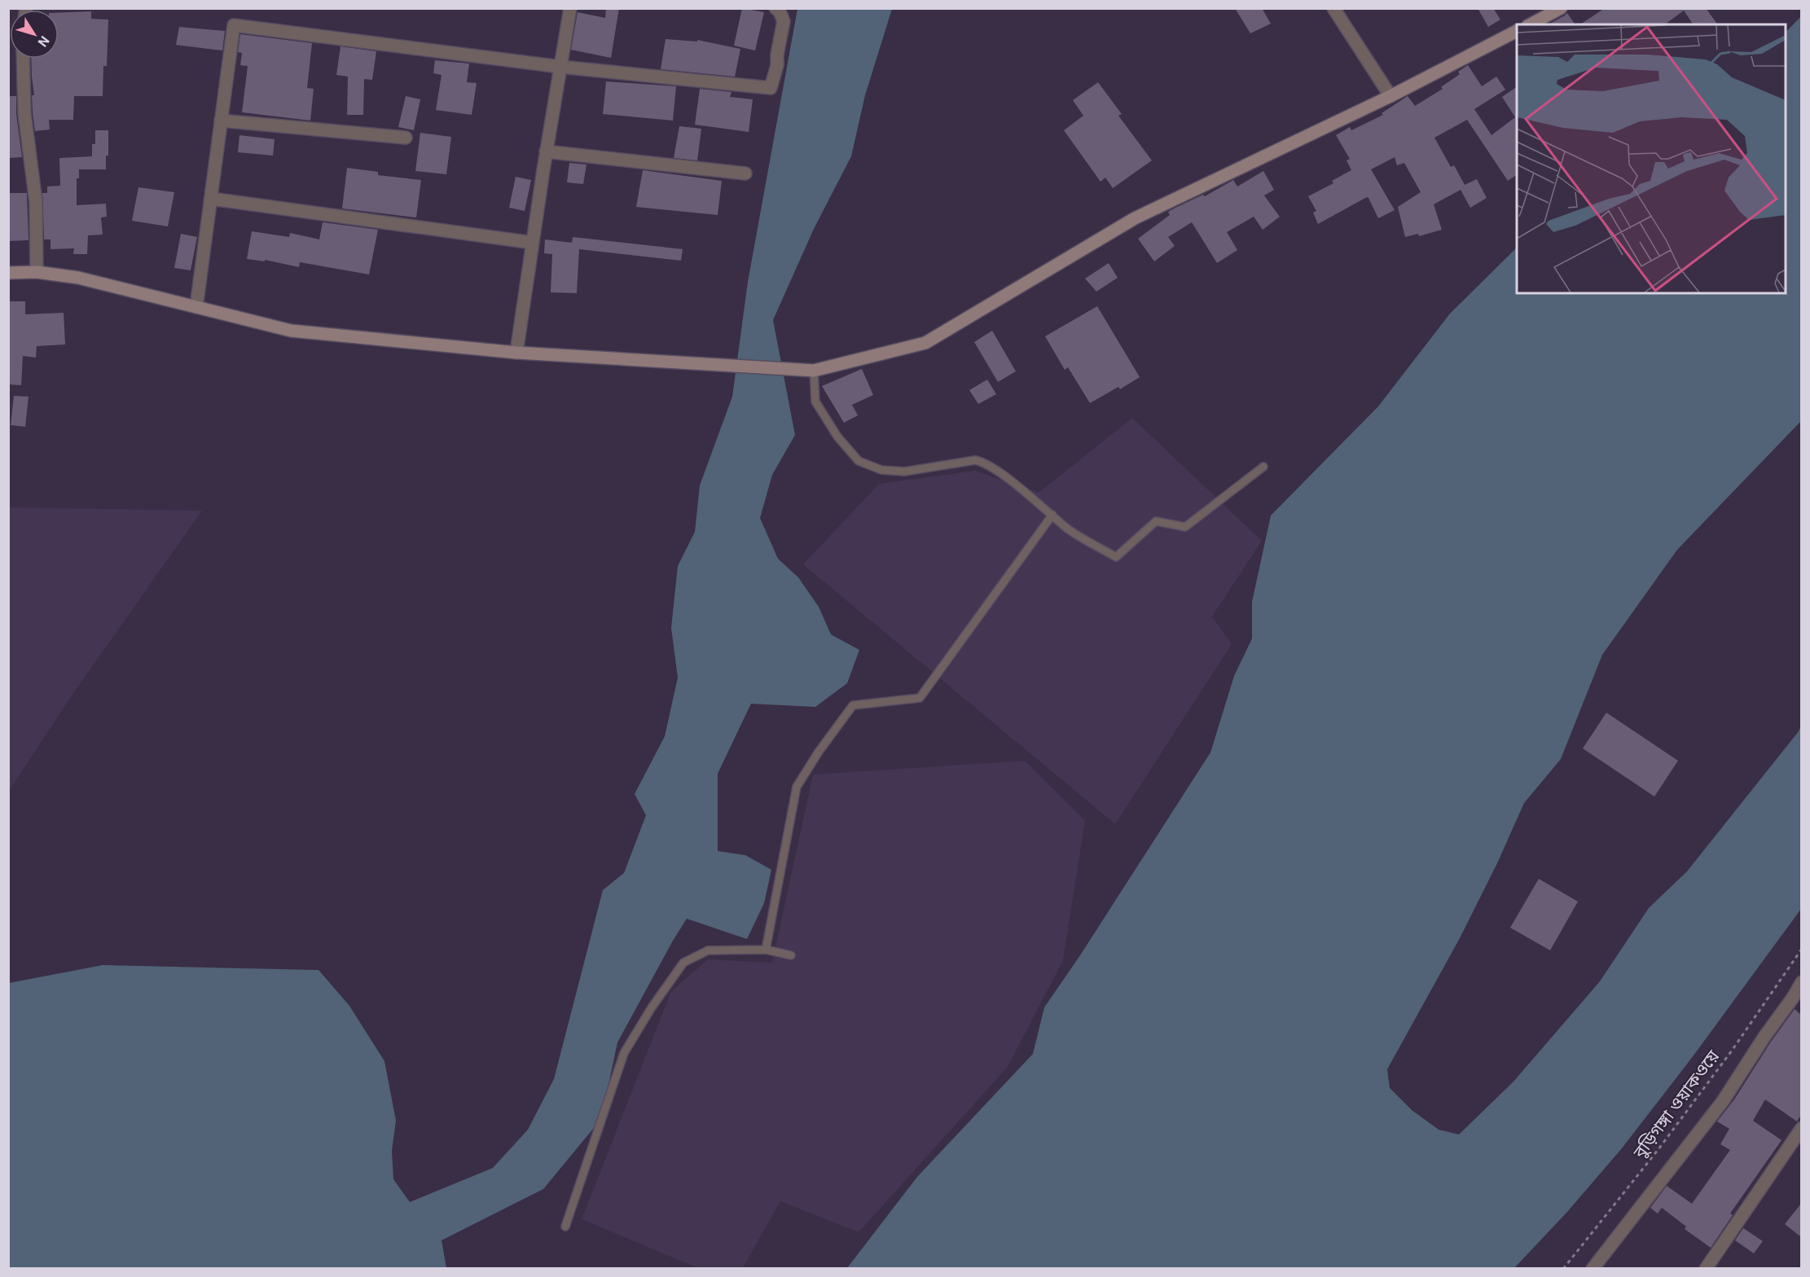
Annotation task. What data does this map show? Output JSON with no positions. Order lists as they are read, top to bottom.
{
  "streets": {
    "path": ["বুড়িগঙ্গা ওয়াকওয়ে"]
  },
  "north": "bottom right"
}
